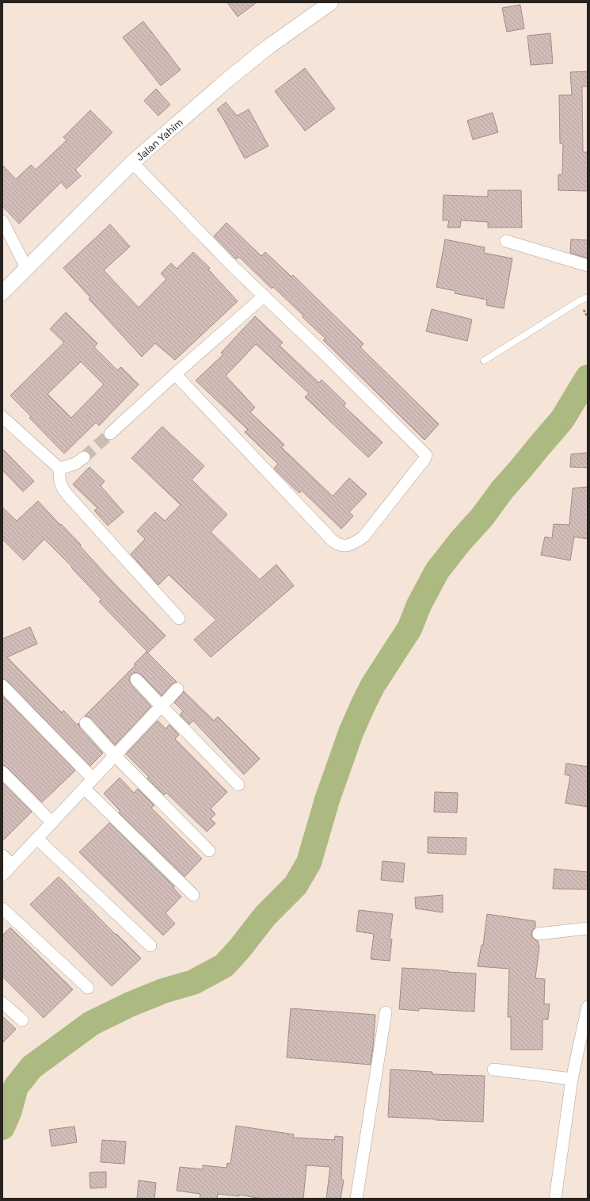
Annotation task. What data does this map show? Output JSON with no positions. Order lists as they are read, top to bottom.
{
  "streets": {
    "street": ["Jalan Yahim"]
  }
}
